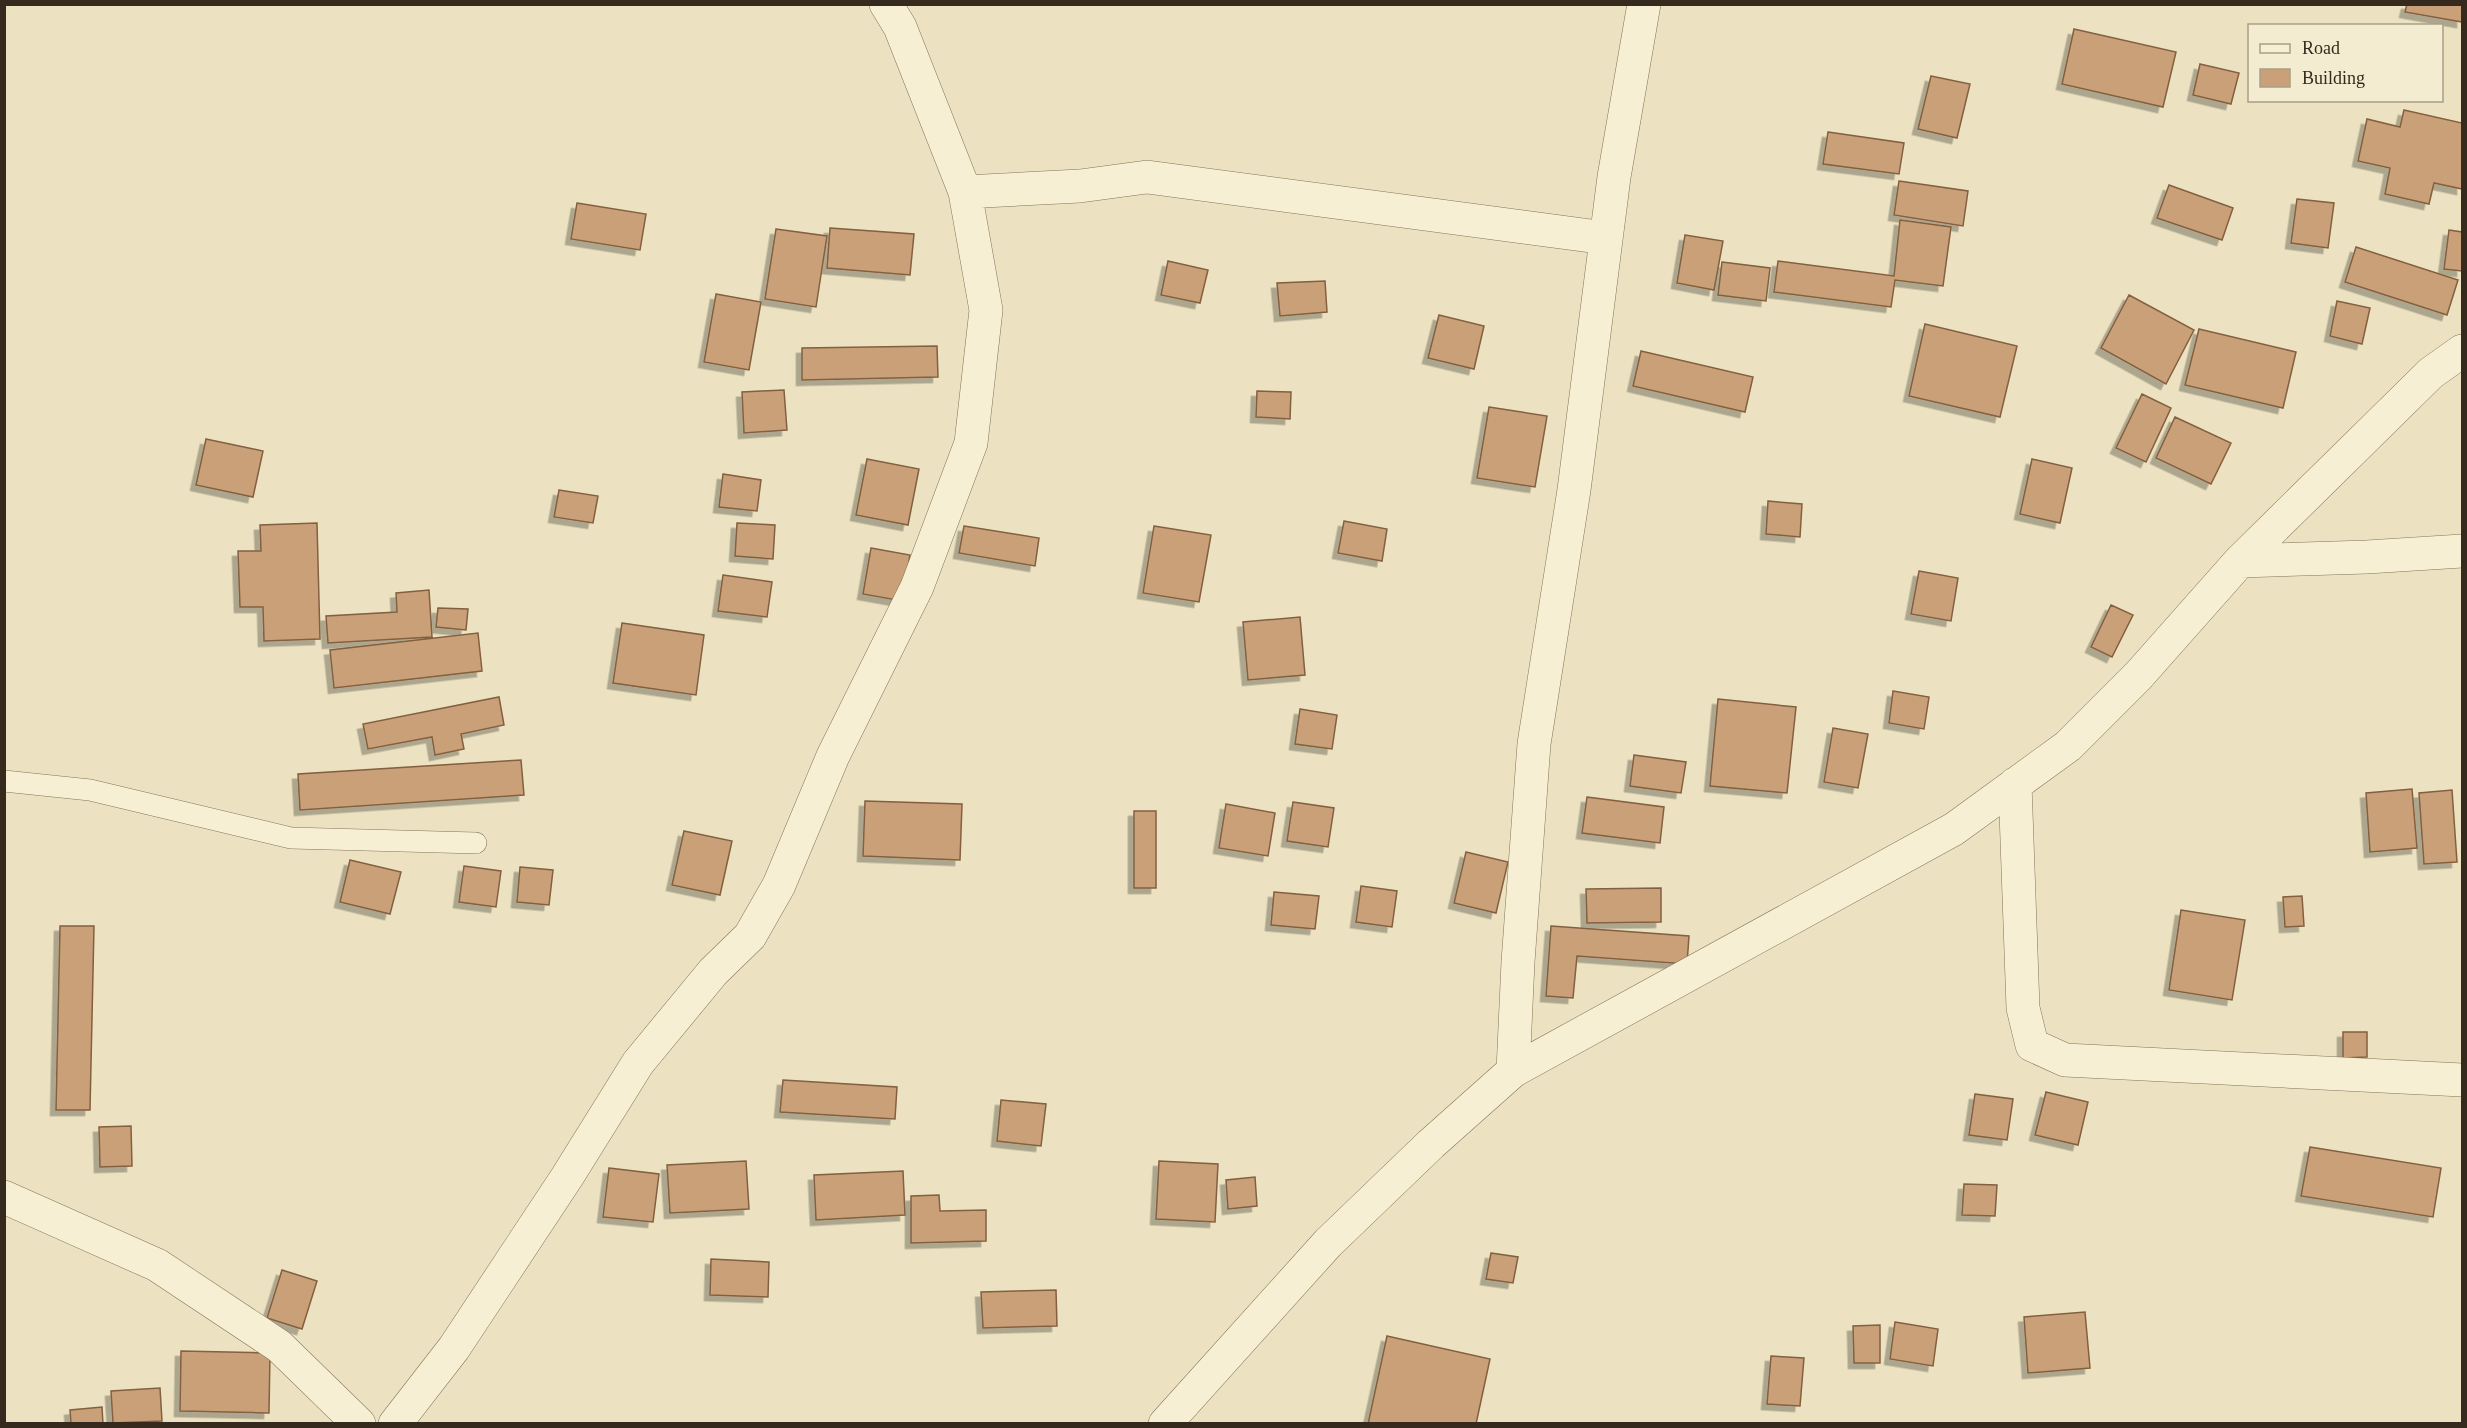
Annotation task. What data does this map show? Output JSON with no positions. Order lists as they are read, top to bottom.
{
  "legend": ["Road", "Building"]
}
